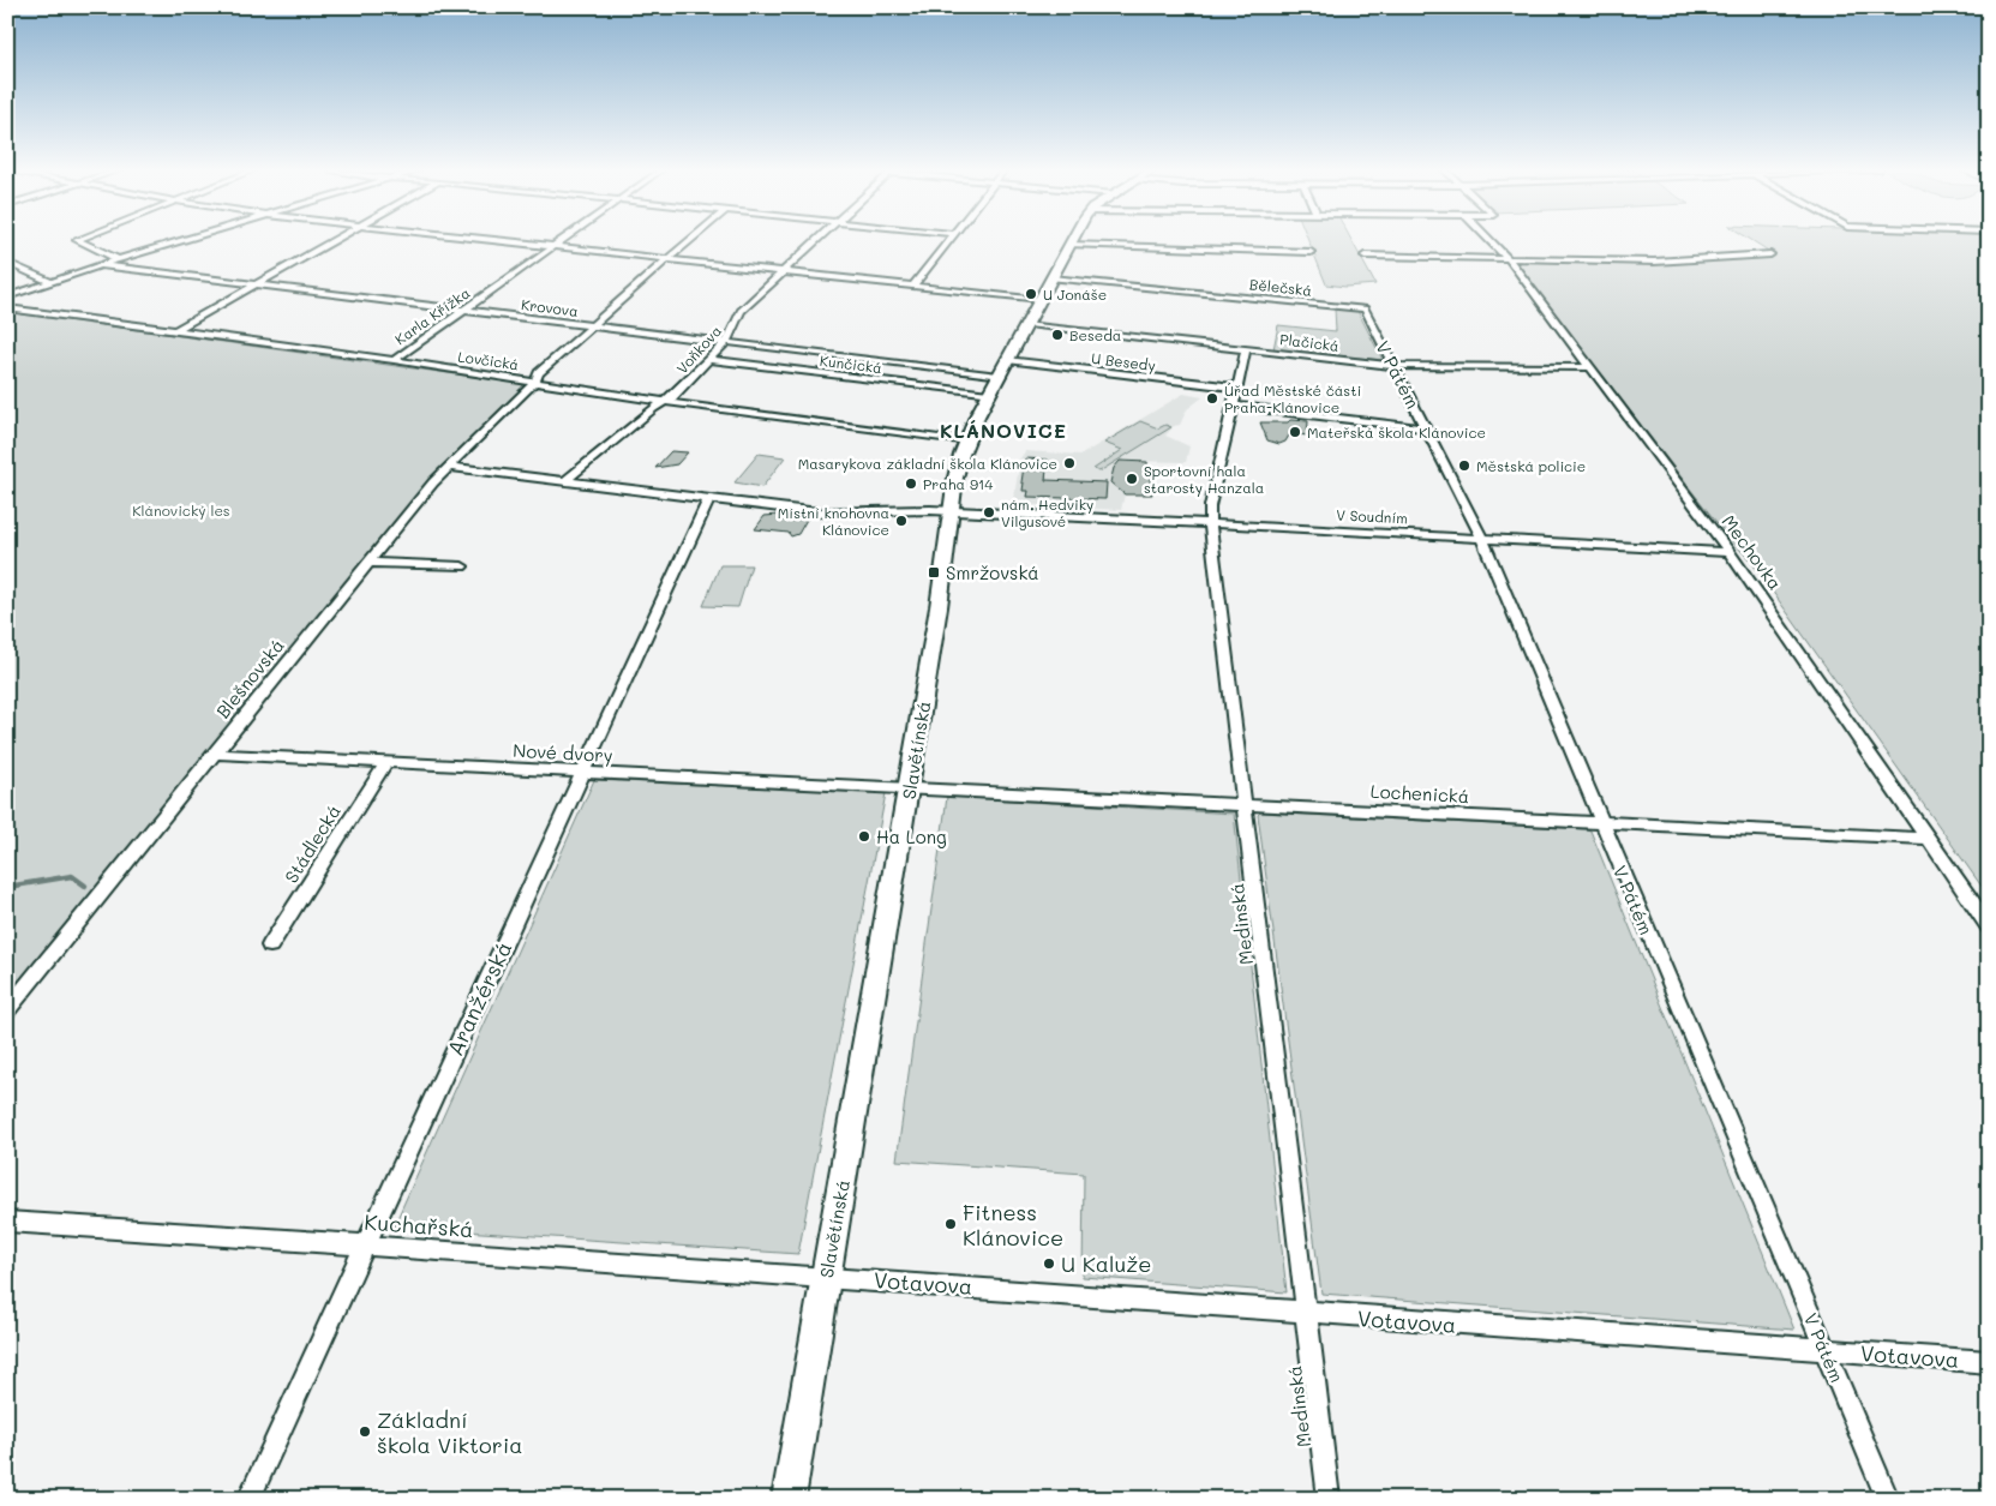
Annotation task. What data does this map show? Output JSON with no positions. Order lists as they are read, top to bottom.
{
  "streets": {
    "street": [
      "Bělečská",
      "Krovova",
      "Karla Křížka",
      "Plačická",
      "Voňkova",
      "Lovčická",
      "U Besedy",
      "Kunčická",
      "V Pátém",
      "V Soudním",
      "Mechovka",
      "Blešnovská",
      "Slavětínská",
      "Nové dvory",
      "Lochenická",
      "Stádlecká",
      "Medinská",
      "Aranžérská",
      "Kuchařská",
      "Votavova"
    ]
  },
  "crossings": [
    ["Bělečská", "V Pátém"],
    ["Bělečská", "Slavětínská"],
    ["Krovova", "Karla Křížka"],
    ["Krovova", "Voňkova"],
    ["Krovova", "Blešnovská"],
    ["Krovova", "Slavětínská"],
    ["Karla Křížka", "Lovčická"],
    ["Plačická", "V Pátém"],
    ["Plačická", "Mechovka"],
    ["Plačická", "Slavětínská"],
    ["Plačická", "Medinská"],
    ["Voňkova", "Lovčická"],
    ["Voňkova", "Kunčická"],
    ["Lovčická", "Blešnovská"],
    ["Lovčická", "Slavětínská"],
    ["U Besedy", "Slavětínská"],
    ["U Besedy", "Medinská"],
    ["Kunčická", "Slavětínská"],
    ["V Pátém", "V Soudním"],
    ["V Pátém", "Lochenická"],
    ["V Pátém", "Votavova"],
    ["V Soudním", "Mechovka"],
    ["V Soudním", "Slavětínská"],
    ["V Soudním", "Medinská"],
    ["Mechovka", "Lochenická"],
    ["Blešnovská", "Nové dvory"],
    ["Slavětínská", "Nové dvory"],
    ["Slavětínská", "Lochenická"],
    ["Slavětínská", "Kuchařská"],
    ["Slavětínská", "Votavova"],
    ["Nové dvory", "Lochenická"],
    ["Nové dvory", "Stádlecká"],
    ["Nové dvory", "Aranžérská"],
    ["Lochenická", "Medinská"],
    ["Medinská", "Votavova"],
    ["Aranžérská", "Kuchařská"],
    ["Kuchařská", "Votavova"]
  ],
  "districts": ["KLÁNOVICE"],
  "parks": ["Klánovický les"],
  "places": {
    "other": [
      "U Jonáše",
      "Beseda",
      "Úřad Městské části Praha-Klánovice",
      "Mateřská škola Klánovice",
      "Masarykova základní škola Klánovice",
      "Městská policie",
      "Sportovní hala starosty Hanzala",
      "Praha 914",
      "nám. Hedviky Vilgusové",
      "Místní knohovna Klánovice",
      "Ha Long",
      "Fitness Klánovice",
      "U Kaluže",
      "Základní škola Viktoria"
    ],
    "transit": ["Smržovská"]
  }
}
